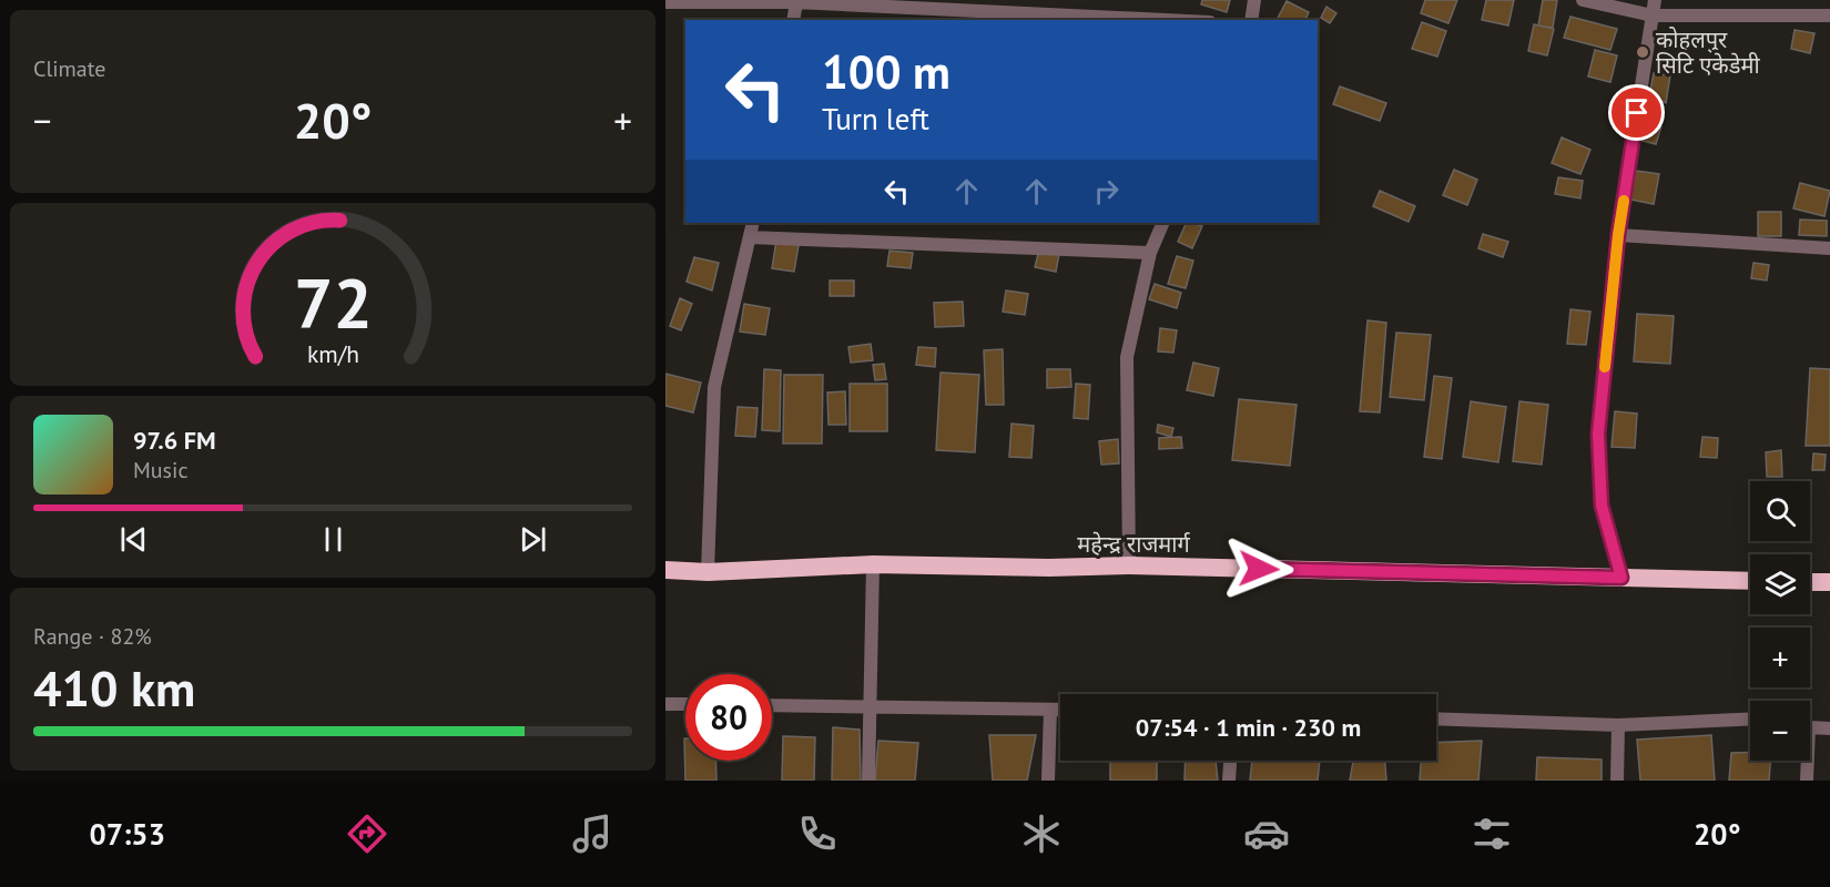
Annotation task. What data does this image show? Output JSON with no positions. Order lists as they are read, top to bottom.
{
  "streets": {
    "highway": ["महेन्द्र राजमार्ग"]
  },
  "places": ["कोहलपुर सिटि एकेडेमी"],
  "page": {
    "tile": [
      "Climate",
      ["Range · 82%", "410 km"]
    ],
    "turn": ["100 m", "Turn left"],
    "heat": ["−", "20°", "+"],
    "song": ["97.6 FM", "Music"],
    "map_buttons": ["+", "−"],
    "limit": "80",
    "trip": "07:54 · 1 min · 230 m",
    "tabs": ["07:53", "20°"],
    "gauge": ["72", "km/h"]
  }
}
